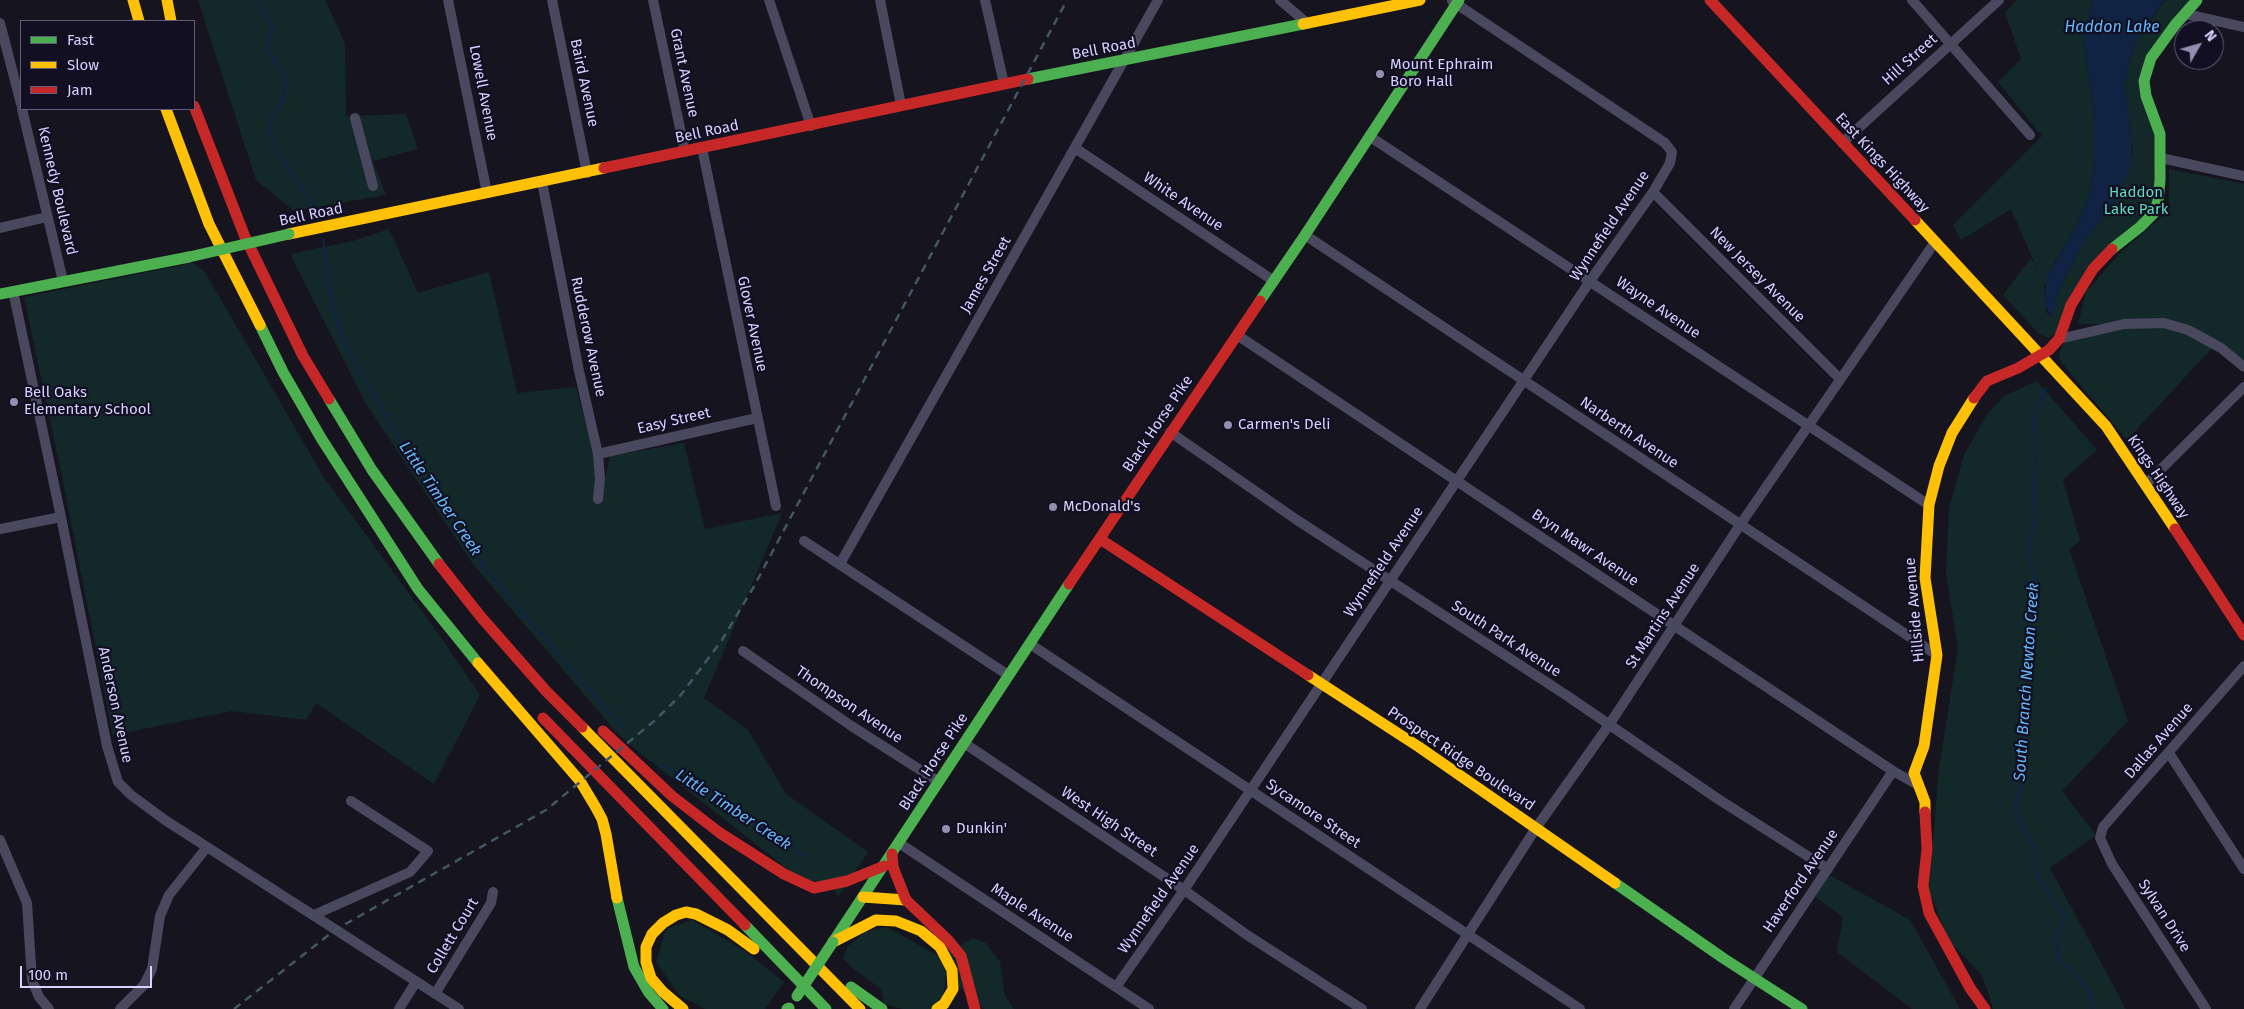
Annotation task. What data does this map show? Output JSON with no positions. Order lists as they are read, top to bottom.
{
  "streets": {
    "main road": [
      "Bell Road",
      "East Kings Highway",
      "Black Horse Pike",
      "Kings Highway",
      "Hillside Avenue",
      "Prospect Ridge Boulevard"
    ],
    "street": [
      "Hill Street",
      "Grant Avenue",
      "Baird Avenue",
      "Lowell Avenue",
      "Kennedy Boulevard",
      "White Avenue",
      "Wynnefield Avenue",
      "James Street",
      "New Jersey Avenue",
      "Wayne Avenue",
      "Glover Avenue",
      "Rudderow Avenue",
      "Easy Street",
      "Narberth Avenue",
      "Bryn Mawr Avenue",
      "St Martins Avenue",
      "South Park Avenue",
      "Anderson Avenue",
      "Thompson Avenue",
      "Dallas Avenue",
      "Sycamore Street",
      "West High Street",
      "Haverford Avenue",
      "Maple Avenue",
      "Sylvan Drive",
      "Collett Court"
    ]
  },
  "crossings": [
    ["Bell Road", "Grant Avenue"],
    ["Bell Road", "Baird Avenue"],
    ["Bell Road", "Lowell Avenue"],
    ["Bell Road", "Kennedy Boulevard"],
    ["Bell Road", "James Street"],
    ["Bell Road", "Glover Avenue"],
    ["Bell Road", "Rudderow Avenue"],
    ["Bell Road", "Anderson Avenue"],
    ["Hill Street", "East Kings Highway"],
    ["East Kings Highway", "Kings Highway"],
    ["East Kings Highway", "Hillside Avenue"],
    ["East Kings Highway", "St Martins Avenue"],
    ["White Avenue", "James Street"],
    ["White Avenue", "Black Horse Pike"],
    ["Wynnefield Avenue", "New Jersey Avenue"],
    ["Wynnefield Avenue", "Wayne Avenue"],
    ["Wynnefield Avenue", "Black Horse Pike"],
    ["Wynnefield Avenue", "Narberth Avenue"],
    ["Wynnefield Avenue", "Bryn Mawr Avenue"],
    ["Wynnefield Avenue", "South Park Avenue"],
    ["Wynnefield Avenue", "Prospect Ridge Boulevard"],
    ["Wynnefield Avenue", "Sycamore Street"],
    ["Wynnefield Avenue", "West High Street"],
    ["Wynnefield Avenue", "Maple Avenue"],
    ["New Jersey Avenue", "St Martins Avenue"],
    ["Wayne Avenue", "Black Horse Pike"],
    ["Wayne Avenue", "Hillside Avenue"],
    ["Wayne Avenue", "St Martins Avenue"],
    ["Glover Avenue", "Easy Street"],
    ["Rudderow Avenue", "Easy Street"],
    ["Black Horse Pike", "Narberth Avenue"],
    ["Black Horse Pike", "Bryn Mawr Avenue"],
    ["Black Horse Pike", "South Park Avenue"],
    ["Black Horse Pike", "Thompson Avenue"],
    ["Black Horse Pike", "Prospect Ridge Boulevard"],
    ["Black Horse Pike", "Sycamore Street"],
    ["Black Horse Pike", "West High Street"],
    ["Black Horse Pike", "Maple Avenue"],
    ["Narberth Avenue", "Hillside Avenue"],
    ["Narberth Avenue", "St Martins Avenue"],
    ["Kings Highway", "Hillside Avenue"],
    ["Bryn Mawr Avenue", "Hillside Avenue"],
    ["Bryn Mawr Avenue", "St Martins Avenue"],
    ["Bryn Mawr Avenue", "Haverford Avenue"],
    ["St Martins Avenue", "South Park Avenue"],
    ["St Martins Avenue", "Prospect Ridge Boulevard"],
    ["St Martins Avenue", "Sycamore Street"],
    ["South Park Avenue", "Haverford Avenue"],
    ["Anderson Avenue", "Collett Court"],
    ["Dallas Avenue", "Sylvan Drive"],
    ["Prospect Ridge Boulevard", "Haverford Avenue"]
  ],
  "water": ["Haddon Lake", "Little Timber Creek", "South Branch Newton Creek"],
  "parks": ["Haddon Lake Park"],
  "places": [
    "Mount Ephraim Boro Hall",
    "Bell Oaks Elementary School",
    "Carmen's Deli",
    "McDonald's",
    "Dunkin'"
  ],
  "legend": ["Fast", "Slow", "Jam"],
  "scale_bar": "100 m",
  "north": "top right"
}
